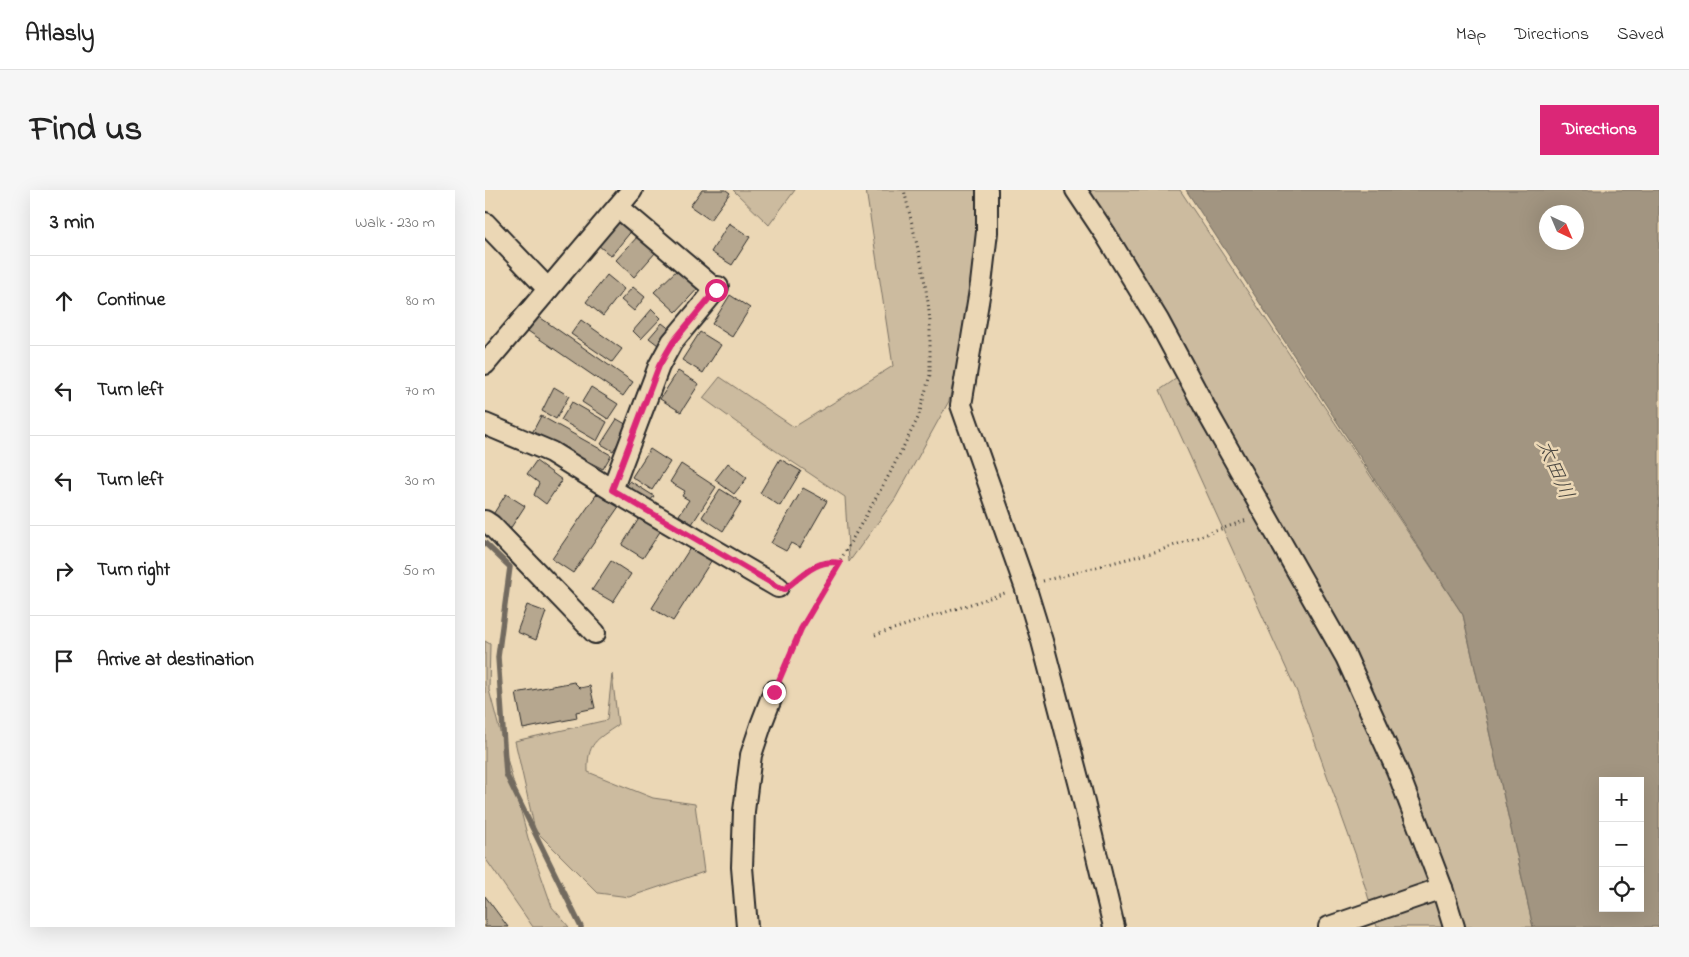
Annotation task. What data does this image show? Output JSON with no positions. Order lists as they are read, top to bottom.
{
  "water": ["太田川"],
  "north": "bottom right",
  "page": {
    "header": "Atlasly",
    "nav": ["Map", "Directions", "Saved"],
    "title": "Find us",
    "buttons": "Directions",
    "heading": ["3 min", "Walk · 230 m"],
    "list": [
      ["Continue", "80 m"],
      ["Turn left", "70 m"],
      ["Turn left", "30 m"],
      ["Turn right", "50 m"],
      "Arrive at destination"
    ],
    "map_buttons": ["+", "−"]
  }
}
